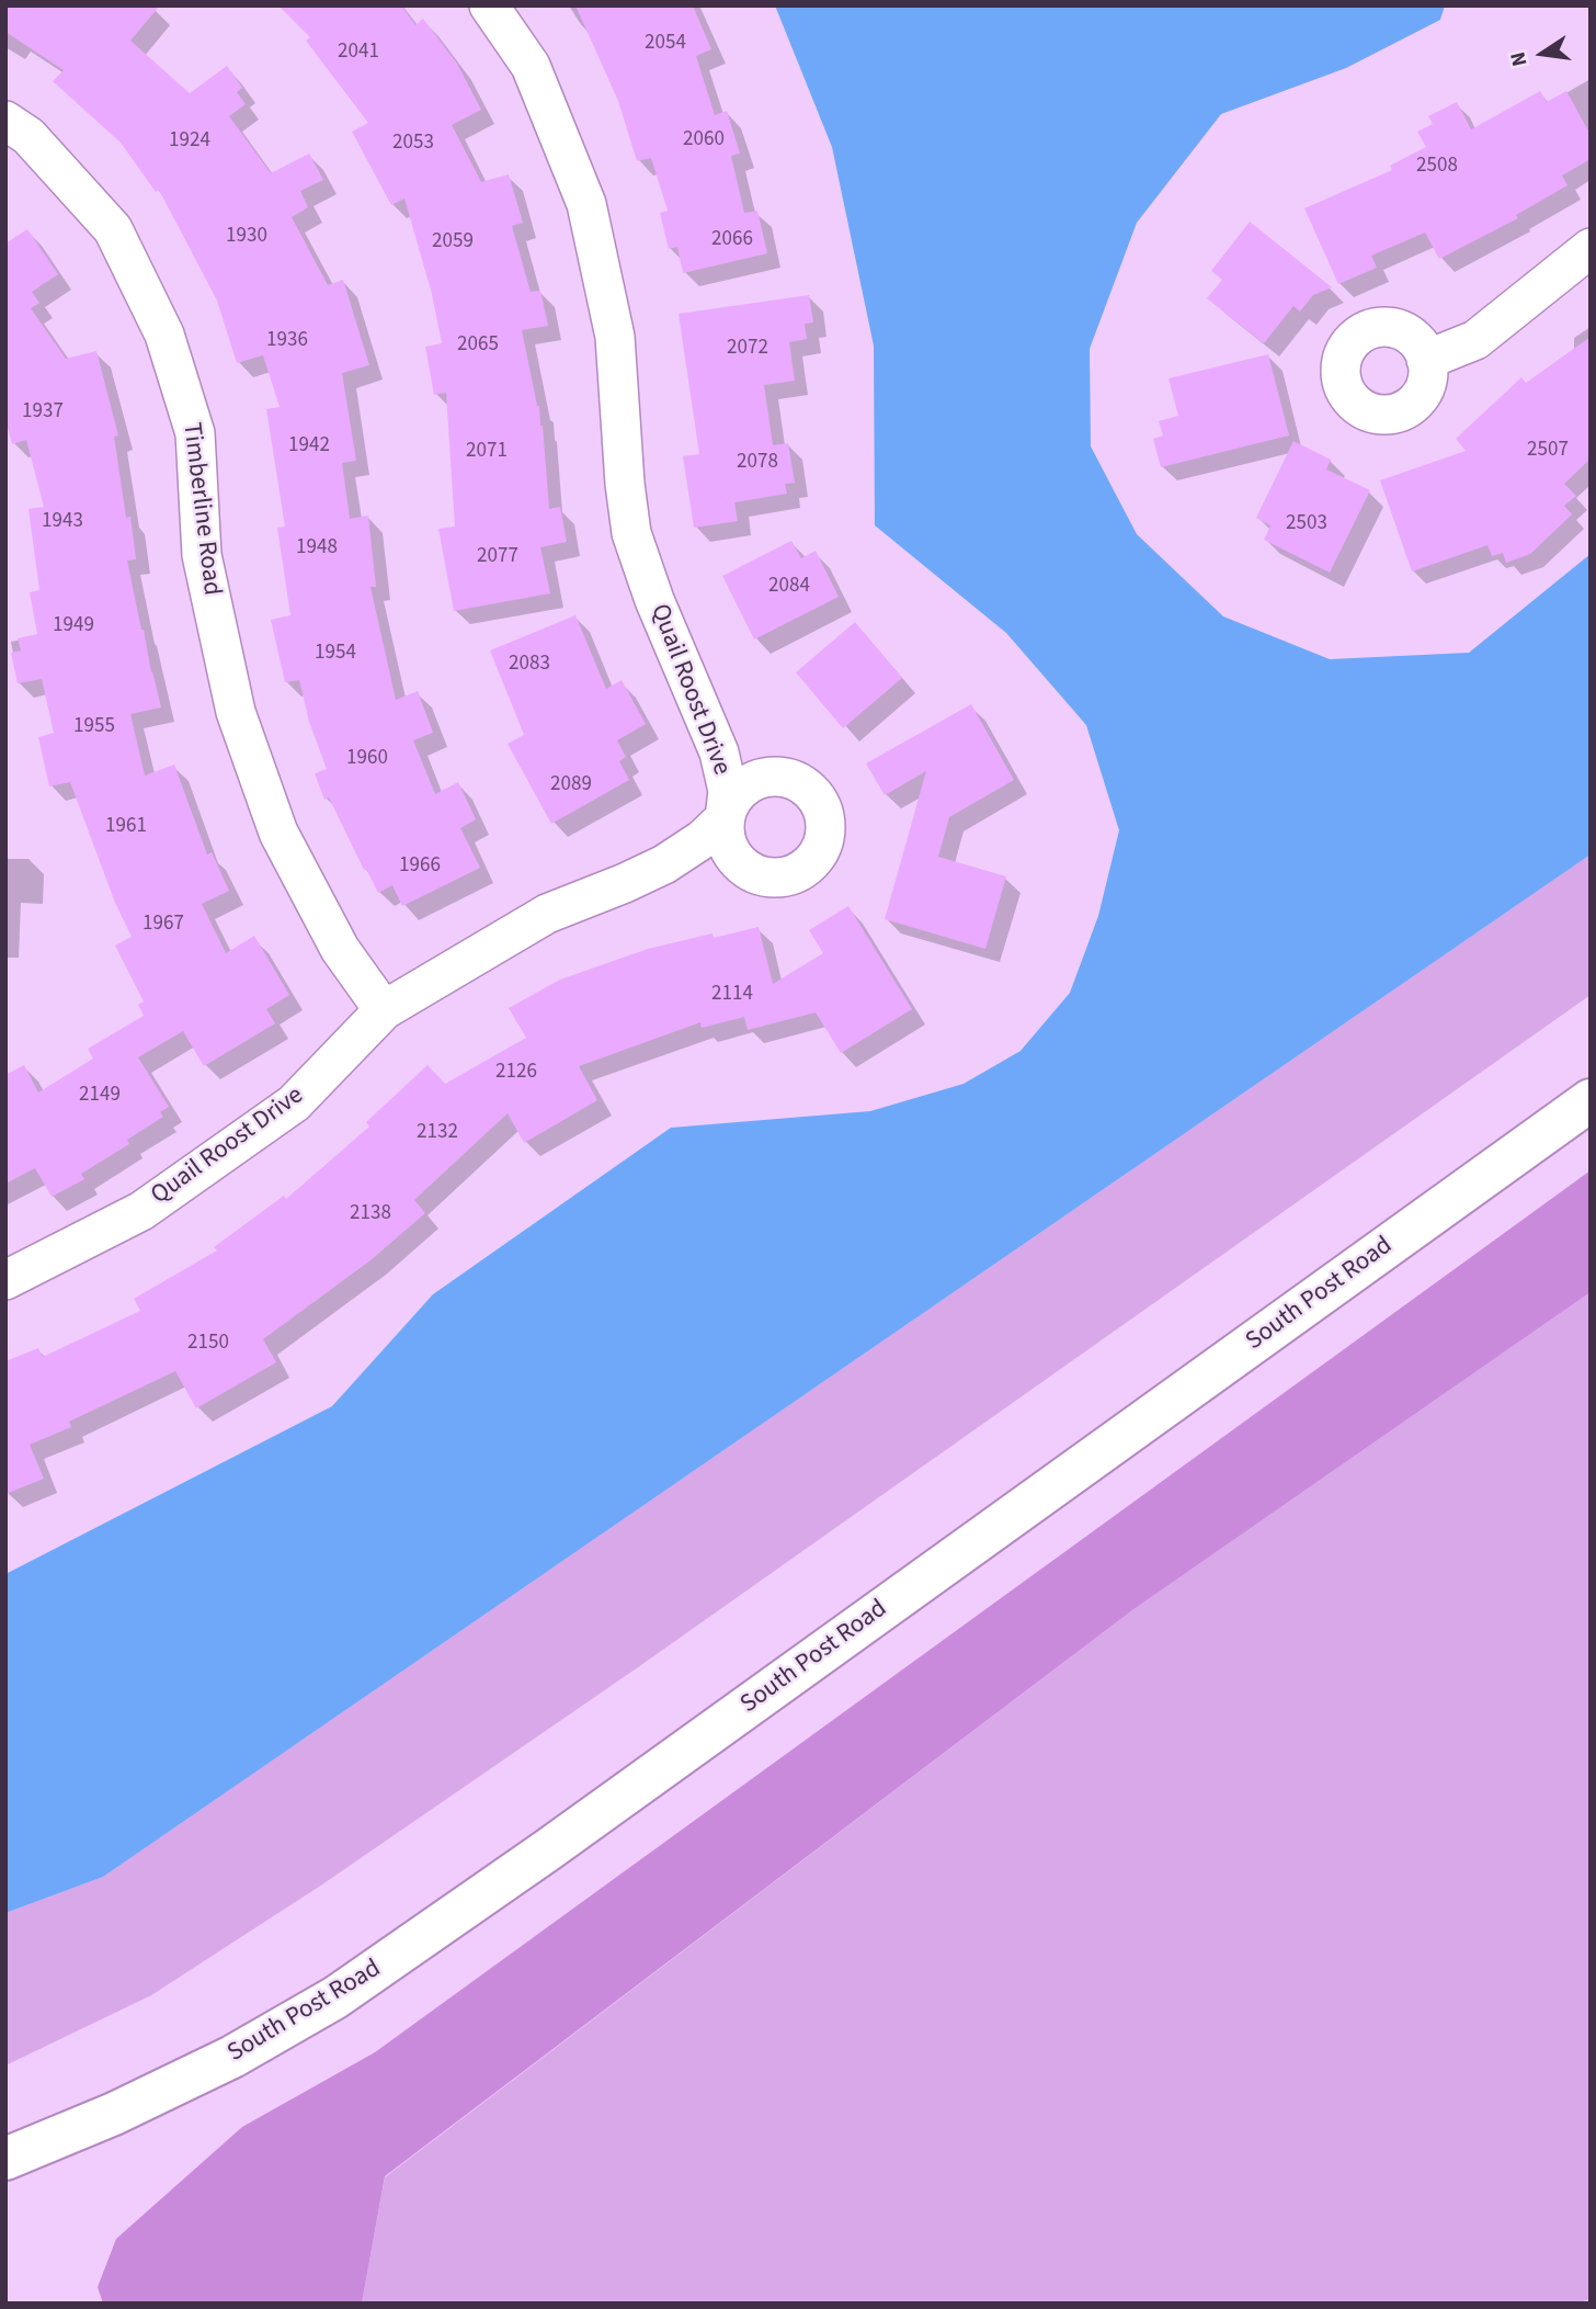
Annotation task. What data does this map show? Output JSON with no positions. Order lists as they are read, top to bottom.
{
  "streets": {
    "street": ["Timberline Road", "Quail Roost Drive", "South Post Road"]
  },
  "crossings": [
    ["Timberline Road", "Quail Roost Drive"]
  ],
  "house_numbers": [
    "2054",
    "2041",
    "2060",
    "1924",
    "2053",
    "2508",
    "1930",
    "2066",
    "2059",
    "1936",
    "2065",
    "2072",
    "1937",
    "1942",
    "2507",
    "2071",
    "2078",
    "1943",
    "2503",
    "1948",
    "2077",
    "2084",
    "1949",
    "1954",
    "2083",
    "1955",
    "1960",
    "2089",
    "1961",
    "1966",
    "1967",
    "2114",
    "2126",
    "2149",
    "2132",
    "2138",
    "2150"
  ],
  "north": "left"
}
